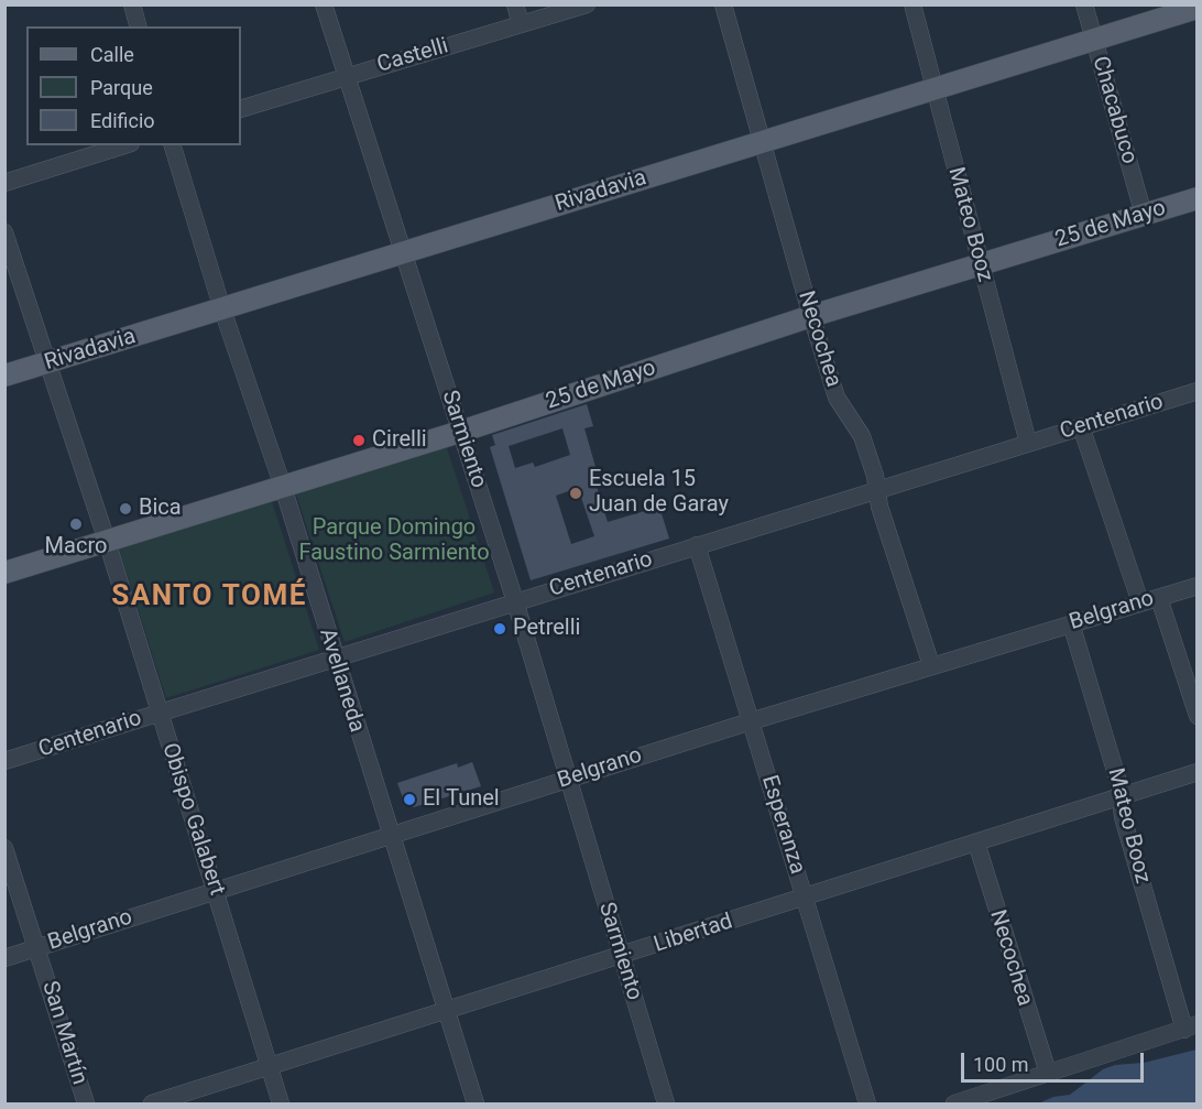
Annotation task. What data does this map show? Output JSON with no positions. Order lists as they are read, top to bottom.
{
  "streets": {
    "main road": ["Rivadavia", "25 de Mayo"],
    "street": [
      "Castelli",
      "Chacabuco",
      "Mateo Booz",
      "Necochea",
      "Centenario",
      "Sarmiento",
      "Belgrano",
      "Avellaneda",
      "Obispo Galabert",
      "Esperanza",
      "Libertad",
      "San Martín"
    ]
  },
  "crossings": [
    ["Castelli", "Sarmiento"],
    ["Chacabuco", "Rivadavia"],
    ["Chacabuco", "25 de Mayo"],
    ["Rivadavia", "Mateo Booz"],
    ["Rivadavia", "Necochea"],
    ["Rivadavia", "Sarmiento"],
    ["Rivadavia", "Avellaneda"],
    ["Rivadavia", "Obispo Galabert"],
    ["Mateo Booz", "25 de Mayo"],
    ["Mateo Booz", "Centenario"],
    ["Mateo Booz", "Belgrano"],
    ["Mateo Booz", "Libertad"],
    ["25 de Mayo", "Necochea"],
    ["25 de Mayo", "Sarmiento"],
    ["25 de Mayo", "Avellaneda"],
    ["25 de Mayo", "Obispo Galabert"],
    ["Necochea", "Centenario"],
    ["Necochea", "Belgrano"],
    ["Necochea", "Libertad"],
    ["Centenario", "Sarmiento"],
    ["Centenario", "Avellaneda"],
    ["Centenario", "Obispo Galabert"],
    ["Centenario", "Esperanza"],
    ["Sarmiento", "Belgrano"],
    ["Sarmiento", "Libertad"],
    ["Belgrano", "Avellaneda"],
    ["Belgrano", "Obispo Galabert"],
    ["Belgrano", "Esperanza"],
    ["Belgrano", "San Martín"],
    ["Avellaneda", "Libertad"],
    ["Obispo Galabert", "Libertad"],
    ["Esperanza", "Libertad"]
  ],
  "districts": ["SANTO TOMÉ"],
  "parks": ["Parque Domingo Faustino Sarmiento"],
  "places": [
    "Cirelli",
    "Escuela 15 Juan de Garay",
    "Bica",
    "Macro",
    "Petrelli",
    "El Tunel"
  ],
  "legend": ["Calle", "Parque", "Edificio"],
  "scale_bar": "100 m"
}
